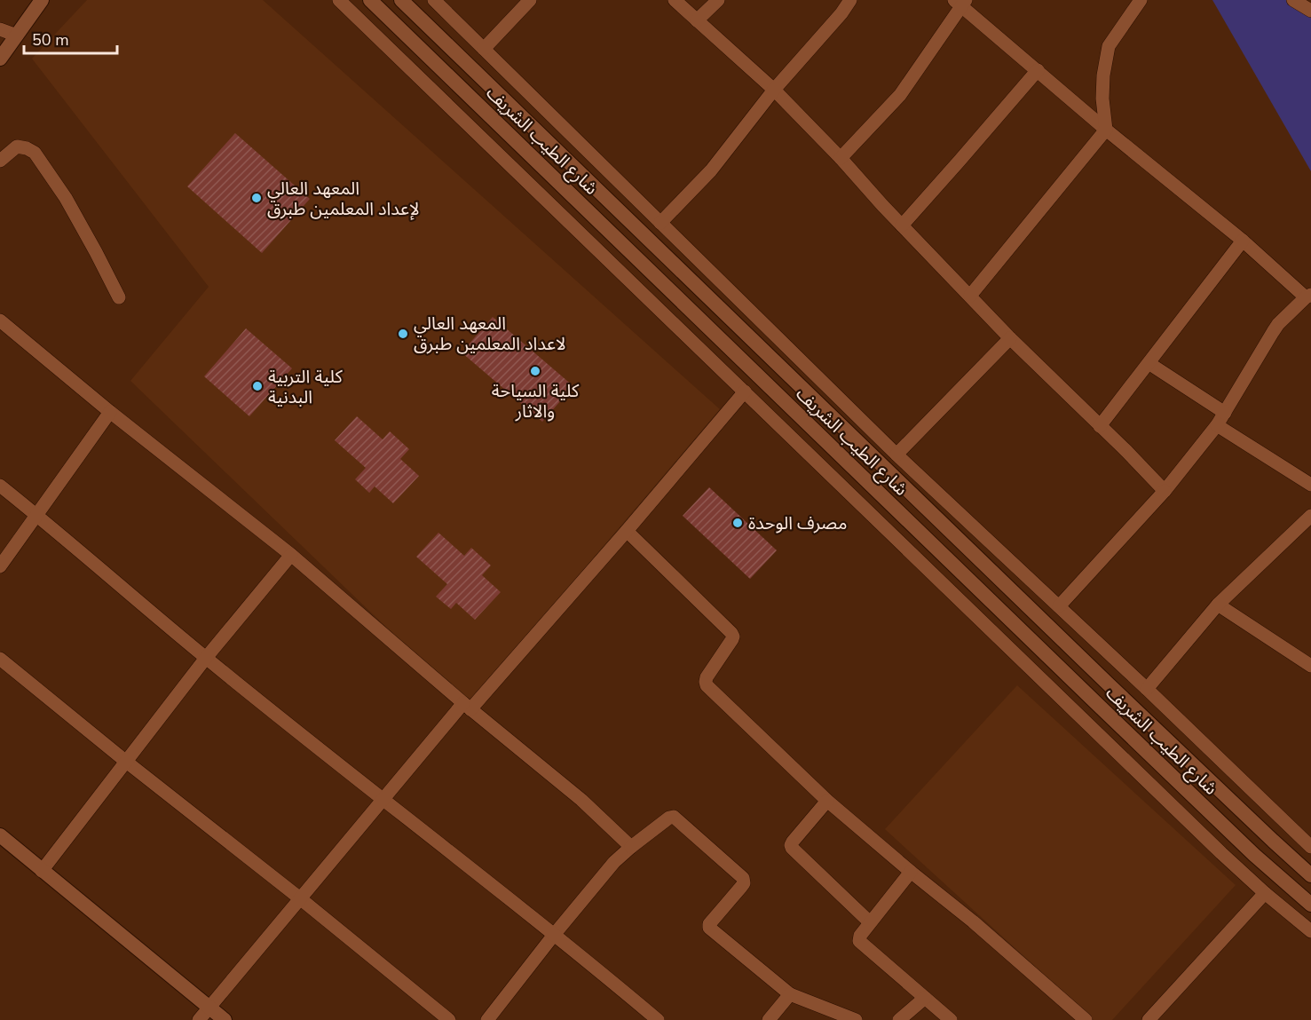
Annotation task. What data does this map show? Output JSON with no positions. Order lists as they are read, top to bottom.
{
  "streets": {
    "main road": ["شارع الطيب الشريف"]
  },
  "places": [
    "المعهد العالي لإعداد المعلمين طبرق",
    "المعهد العالي لاعداد المعلمين طبرق",
    "كلية السياحة والاثار",
    "كلية التربية البدنية",
    "مصرف الوحدة"
  ],
  "scale_bar": "50 m"
}
